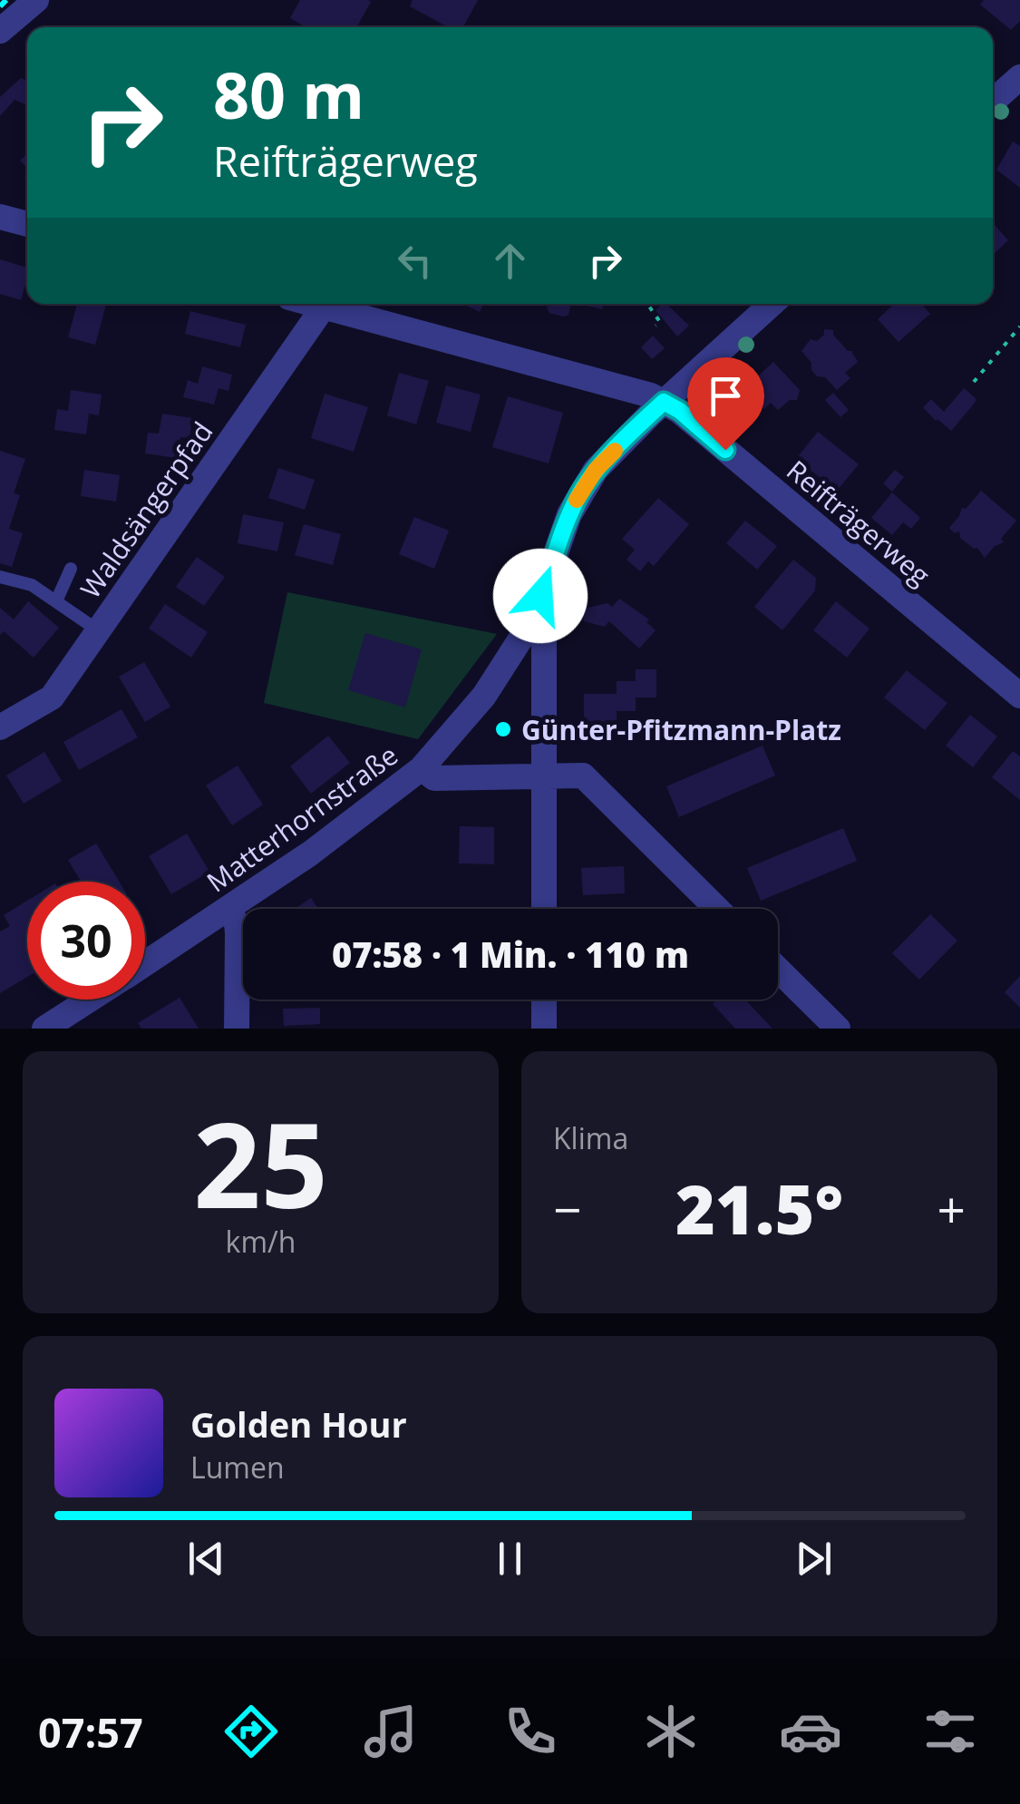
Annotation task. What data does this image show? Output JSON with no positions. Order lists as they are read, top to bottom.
{
  "streets": {
    "street": ["Waldsängerpfad", "Reifträgerweg", "Matterhornstraße"]
  },
  "crossings": [
    ["Waldsängerpfad", "Reifträgerweg"],
    ["Reifträgerweg", "Matterhornstraße"]
  ],
  "places": ["Günter-Pfitzmann-Platz"],
  "page": {
    "turn": ["80 m", "Reifträgerweg"],
    "limit": "30",
    "trip": "07:58 · 1 Min. · 110 m",
    "tile": [
      ["25", "km/h"],
      "Klima"
    ],
    "heat": ["−", "21.5°", "+"],
    "song": ["Golden Hour", "Lumen"],
    "tabs": "07:57"
  }
}
